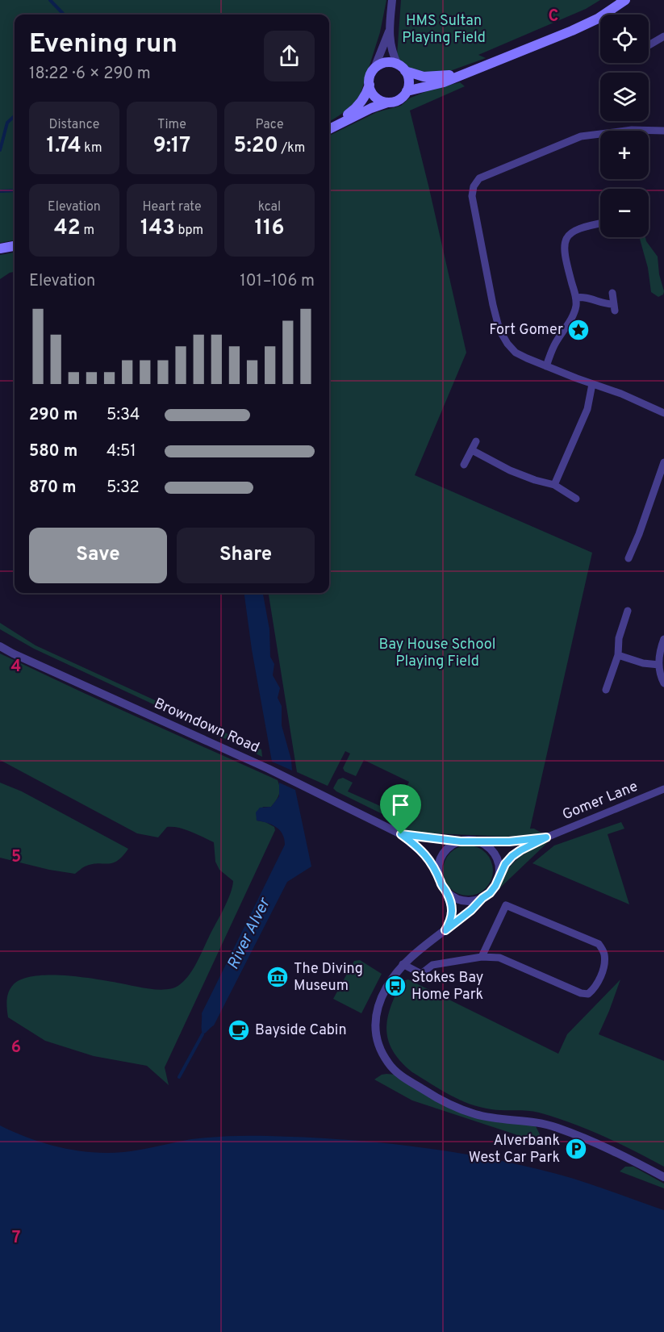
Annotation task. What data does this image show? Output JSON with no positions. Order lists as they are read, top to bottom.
{
  "streets": {
    "street": ["Browndown Road", "Gomer Lane"]
  },
  "water": ["River Alver"],
  "parks": ["HMS Sultan Playing Field", "Bay House School Playing Field"],
  "places": {
    "place": ["Fort Gomer"],
    "museum": ["The Diving Museum"],
    "bus stop": ["Stokes Bay Home Park"],
    "cafe": ["Bayside Cabin"],
    "parking": ["Alverbank West Car Park"]
  },
  "page": {
    "map_buttons": ["+", "−"],
    "heading": ["Evening run", "18:22 · 6 × 290 m"],
    "stats": [
      ["Distance", "1.74 km"],
      ["Time", "9:17"],
      ["Pace", "5:20 /km"],
      ["Elevation", "42 m"],
      ["Heart rate", "143 bpm"],
      ["kcal", "116"]
    ],
    "chart": ["Elevation", "101–106 m"],
    "list": [
      {
        "name": "290 m",
        "note": "5:34"
      },
      {
        "name": "580 m",
        "note": "4:51"
      },
      {
        "name": "870 m",
        "note": "5:32"
      }
    ],
    "buttons": ["Save", "Share"]
  },
  "grid": {
    "columns": ["C"],
    "rows": [
      "4",
      "5",
      "6",
      "7"
    ]
  }
}
